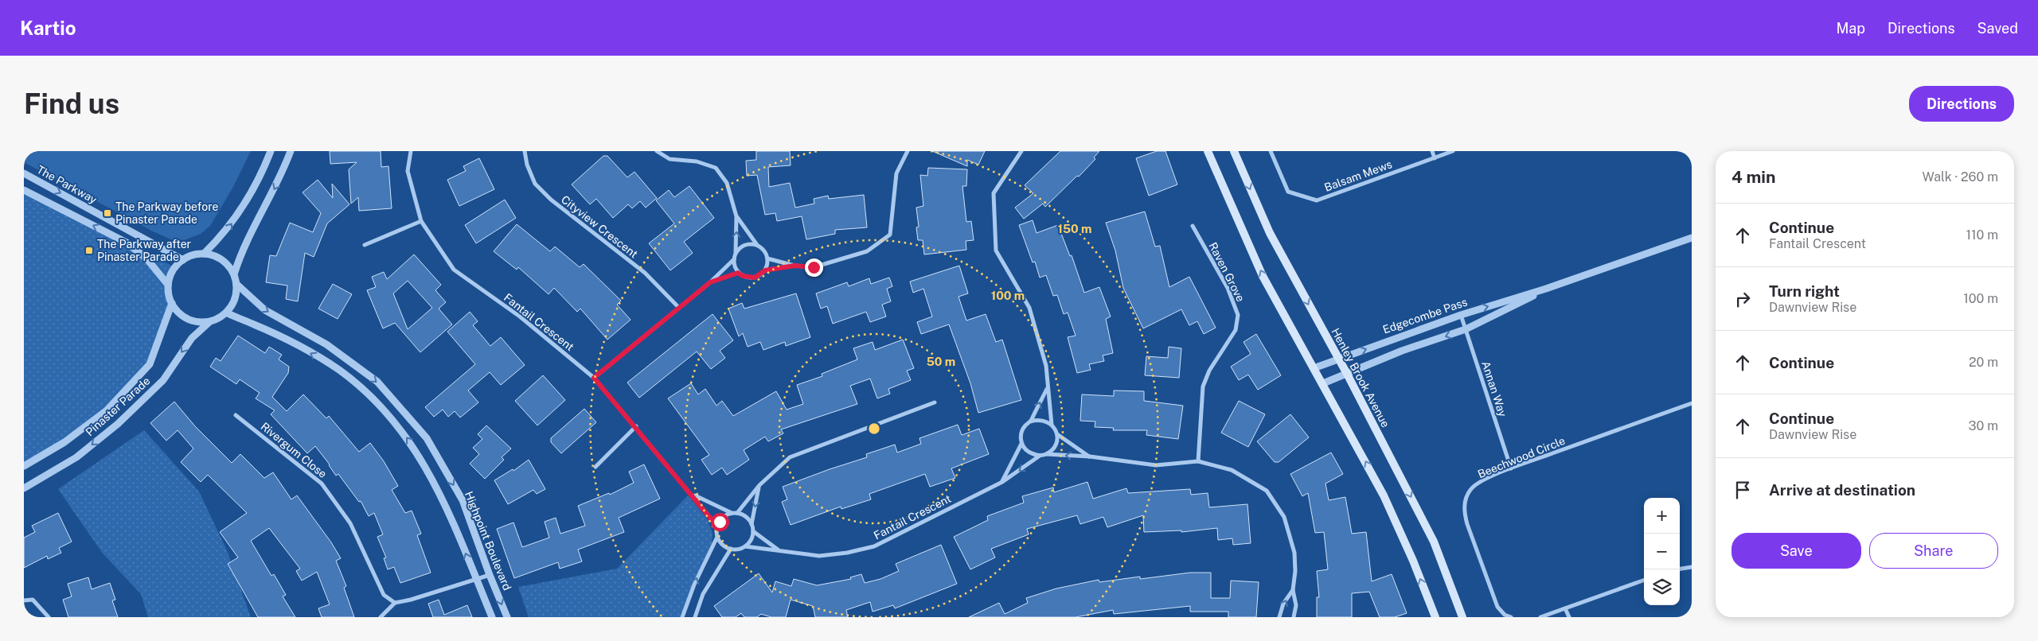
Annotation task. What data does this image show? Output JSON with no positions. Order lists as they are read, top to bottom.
{
  "streets": {
    "main road": ["Henley Brook Avenue"],
    "street": [
      "Balsam Mews",
      "The Parkway",
      "Cityview Crescent",
      "Raven Grove",
      "Edgecombe Pass",
      "Fantail Crescent",
      "Annan Way",
      "Pinaster Parade",
      "Rivergum Close",
      "Beechwood Circle",
      "Highpoint Boulevard"
    ]
  },
  "crossings": [
    ["The Parkway", "Pinaster Parade"],
    ["The Parkway", "Highpoint Boulevard"],
    ["Edgecombe Pass", "Henley Brook Avenue"],
    ["Edgecombe Pass", "Annan Way"],
    ["Annan Way", "Beechwood Circle"],
    ["Pinaster Parade", "Highpoint Boulevard"]
  ],
  "places": {
    "transit": ["The Parkway before Pinaster Parade", "The Parkway after Pinaster Parade"]
  },
  "page": {
    "header": "Kartio",
    "nav": ["Map", "Directions", "Saved"],
    "buttons": [
      "Directions",
      ["Save", "Share"]
    ],
    "title": "Find us",
    "heading": ["4 min", "Walk · 260 m"],
    "list": [
      ["Continue", "Fantail Crescent", "110 m"],
      ["Turn right", "Dawnview Rise", "100 m"],
      ["Continue", "20 m"],
      ["Continue", "Dawnview Rise", "30 m"],
      "Arrive at destination"
    ],
    "map_buttons": ["+", "−"]
  },
  "rings": ["150 m", "100 m", "50 m"]
}
